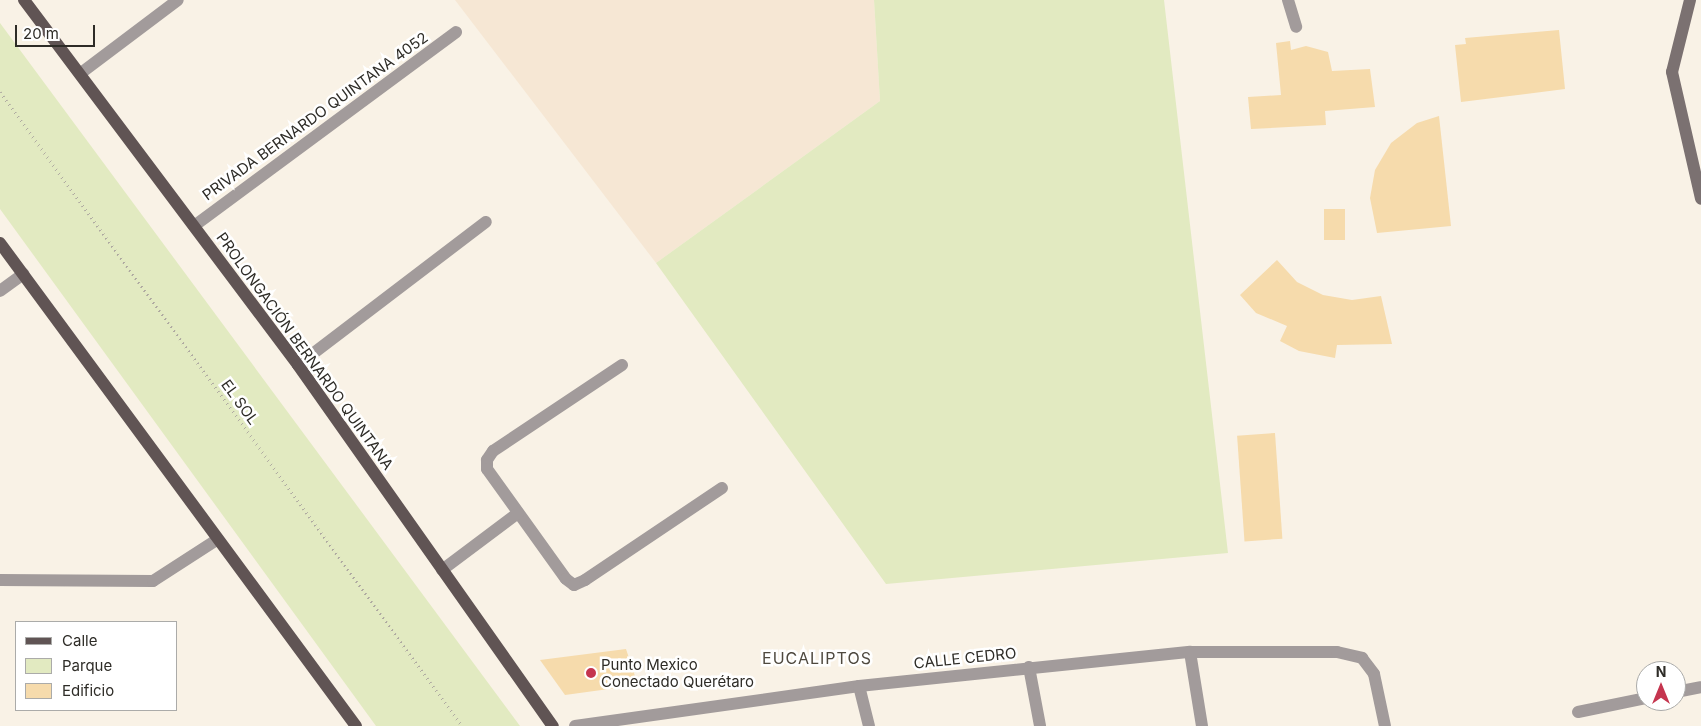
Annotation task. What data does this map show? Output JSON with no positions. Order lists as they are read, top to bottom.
{
  "streets": {
    "main road": ["PROLONGACIÓN BERNARDO QUINTANA"],
    "street": ["PRIVADA BERNARDO QUINTANA 4052", "CALLE CEDRO"],
    "path": ["EL SOL"]
  },
  "crossings": [
    ["PRIVADA BERNARDO QUINTANA 4052", "PROLONGACIÓN BERNARDO QUINTANA"]
  ],
  "districts": ["EUCALIPTOS"],
  "places": ["Punto Mexico Conectado Querétaro"],
  "legend": ["Calle", "Parque", "Edificio"],
  "scale_bar": "20 m",
  "north": "top"
}
